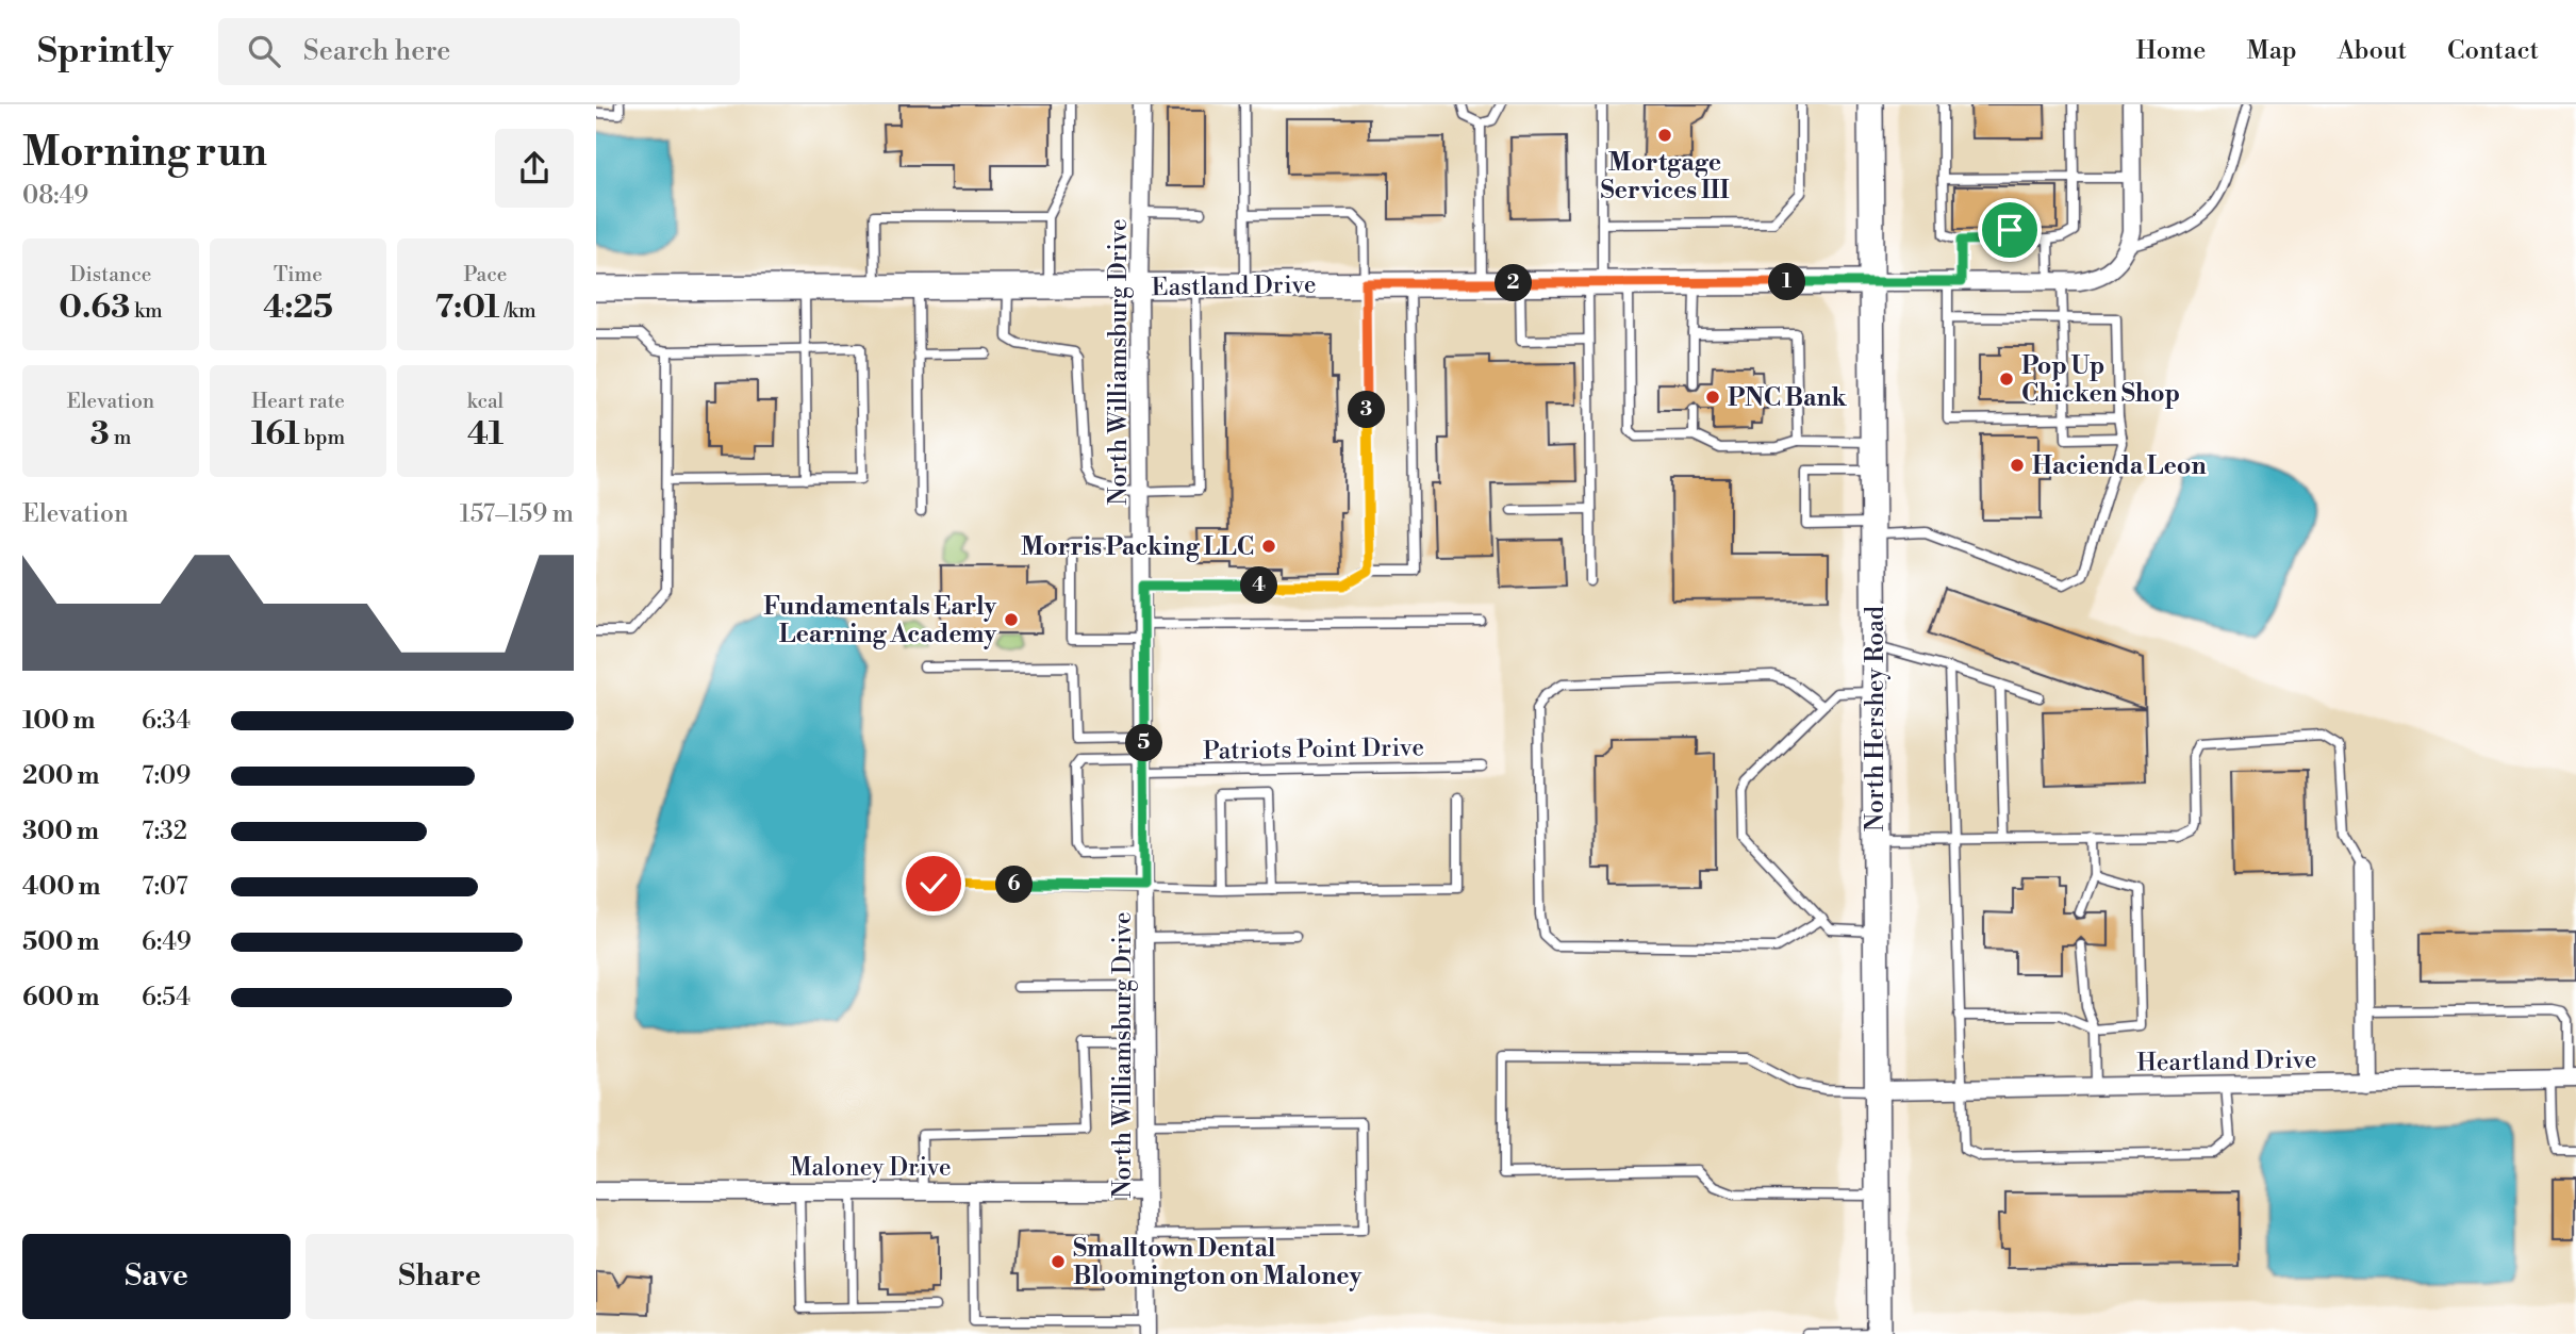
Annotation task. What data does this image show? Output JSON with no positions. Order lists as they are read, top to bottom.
{
  "streets": {
    "main road": ["Eastland Drive", "North Hershey Road"],
    "street": ["North Williamsburg Drive", "Heartland Drive", "Maloney Drive"],
    "lane": ["Patriots Point Drive"]
  },
  "crossings": [
    ["Eastland Drive", "North Williamsburg Drive"],
    ["Eastland Drive", "North Hershey Road"],
    ["North Williamsburg Drive", "Patriots Point Drive"],
    ["North Williamsburg Drive", "Maloney Drive"],
    ["North Hershey Road", "Heartland Drive"]
  ],
  "places": [
    "Mortgage Services III",
    "Pop Up Chicken Shop",
    "PNC Bank",
    "Hacienda Leon",
    "Morris Packing LLC",
    "Fundamentals Early Learning Academy",
    "Smalltown Dental Bloomington on Maloney"
  ],
  "page": {
    "header": "Sprintly",
    "search": "Search here",
    "nav": [
      "Home",
      "Map",
      "About",
      "Contact"
    ],
    "heading": ["Morning run", "08:49"],
    "stats": [
      ["Distance", "0.63 km"],
      ["Time", "4:25"],
      ["Pace", "7:01 /km"],
      ["Elevation", "3 m"],
      ["Heart rate", "161 bpm"],
      ["kcal", "41"]
    ],
    "pins": [
      "1",
      "2",
      "3",
      "4",
      "5",
      "6"
    ],
    "chart": ["Elevation", "157–159 m"],
    "list": [
      {
        "name": "100 m",
        "note": "6:34"
      },
      {
        "name": "200 m",
        "note": "7:09"
      },
      {
        "name": "300 m",
        "note": "7:32"
      },
      {
        "name": "400 m",
        "note": "7:07"
      },
      {
        "name": "500 m",
        "note": "6:49"
      },
      {
        "name": "600 m",
        "note": "6:54"
      }
    ],
    "buttons": ["Save", "Share"]
  }
}
